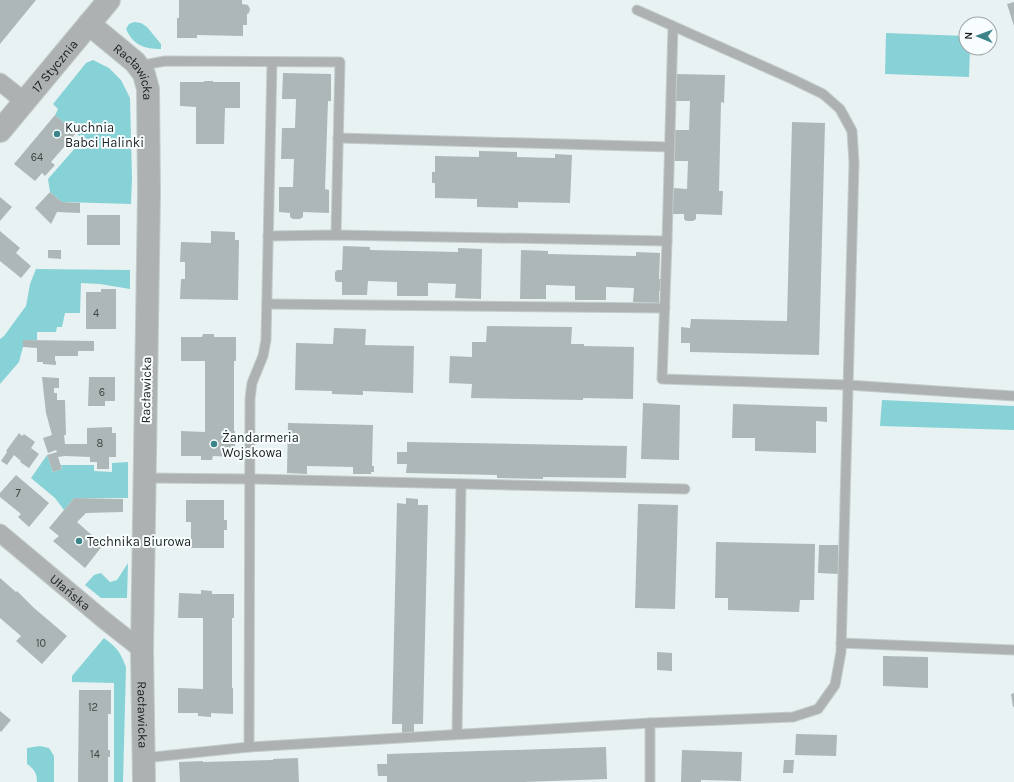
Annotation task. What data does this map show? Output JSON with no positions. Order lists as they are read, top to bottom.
{
  "streets": {
    "street": ["17 Stycznia", "Racławicka", "Ułańska"]
  },
  "crossings": [
    ["17 Stycznia", "Racławicka"],
    ["Racławicka", "Ułańska"]
  ],
  "places": ["Kuchnia Babci Halinki", "Żandarmeria Wojskowa", "Technika Biurowa"],
  "house_numbers": [
    "64",
    "4",
    "6",
    "8",
    "7",
    "10",
    "12",
    "14"
  ],
  "north": "left"
}
